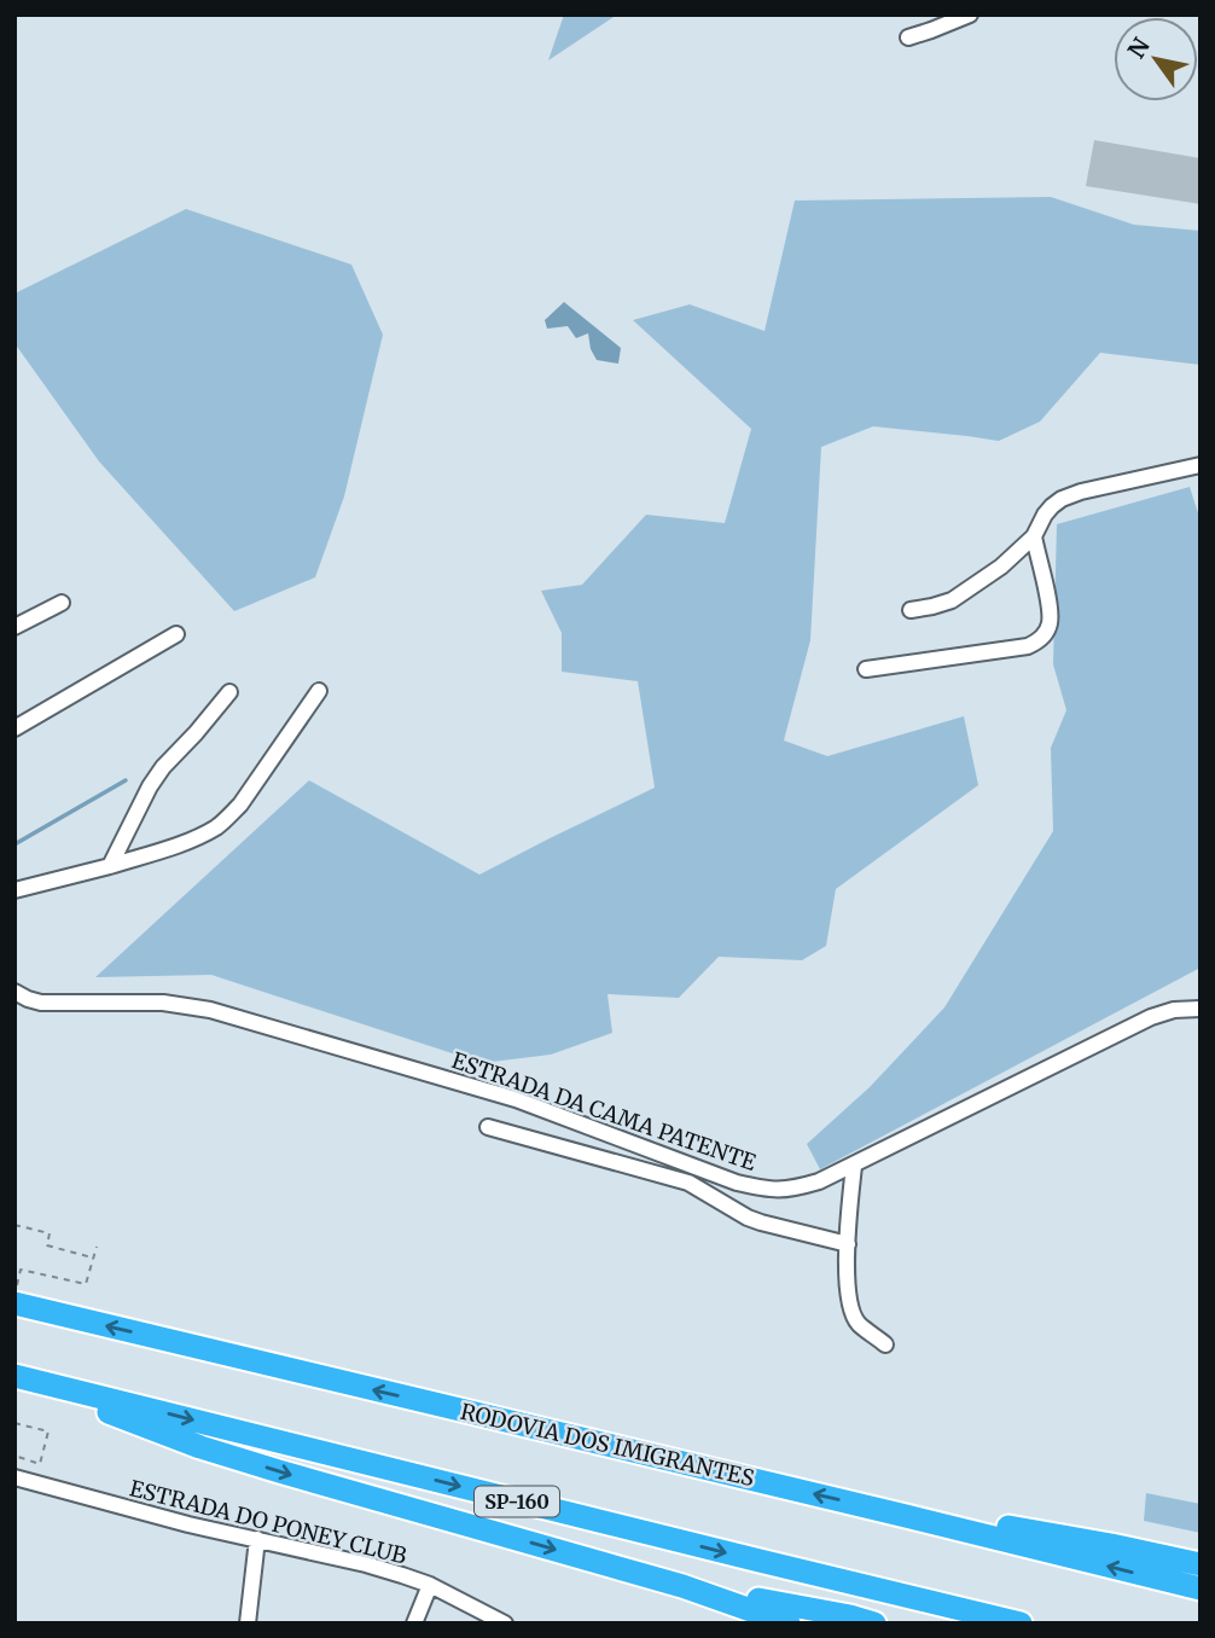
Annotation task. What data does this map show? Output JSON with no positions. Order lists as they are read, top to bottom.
{
  "streets": {
    "highway": ["RODOVIA DOS IMIGRANTES", "SP-160"],
    "street": ["ESTRADA DA CAMA PATENTE", "ESTRADA DO PONEY CLUB"]
  },
  "north": "top left"
}
